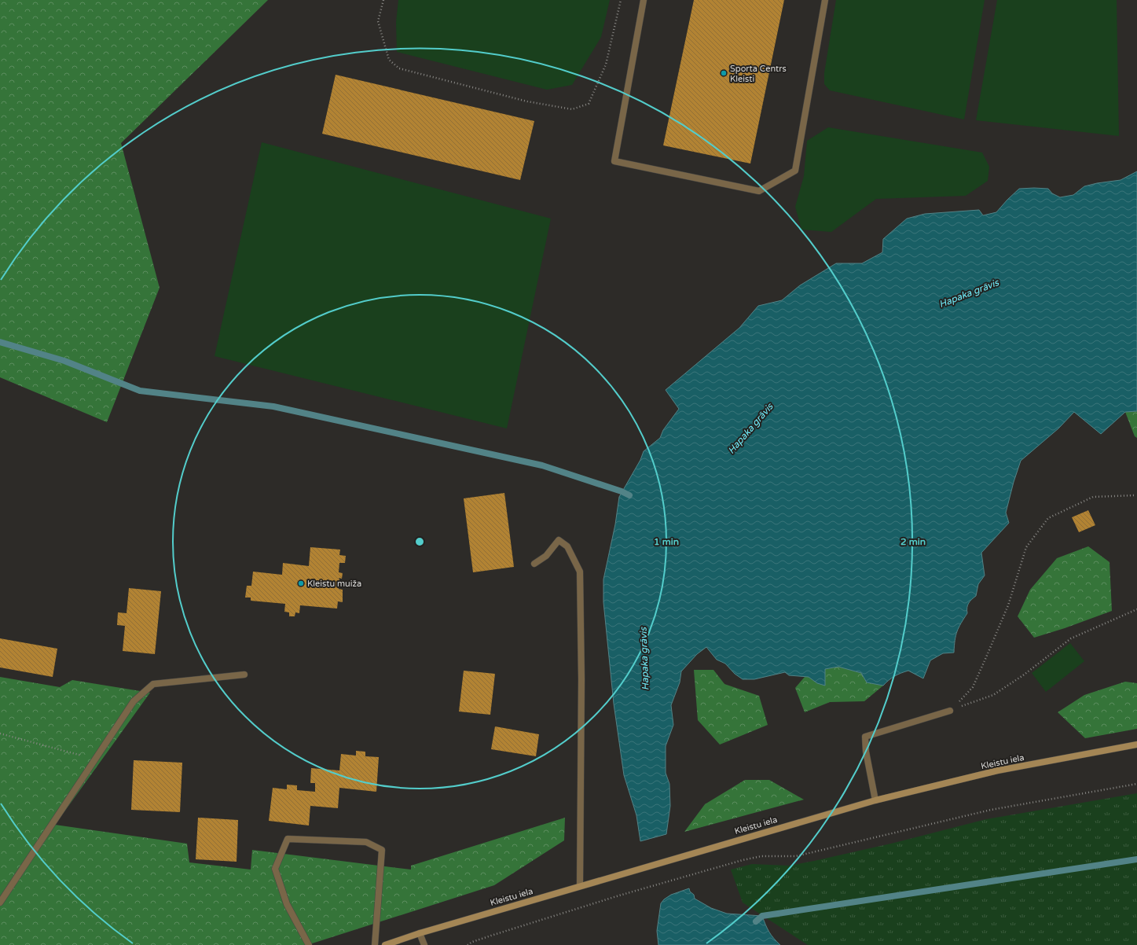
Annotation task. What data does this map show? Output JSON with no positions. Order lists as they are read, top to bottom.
{
  "streets": {
    "main road": ["Kleistu iela"]
  },
  "water": ["Hapaka grāvis"],
  "places": ["Sporta Centrs Kleisti", "Kleistu muiža"],
  "rings": ["1 min", "2 min"]
}
